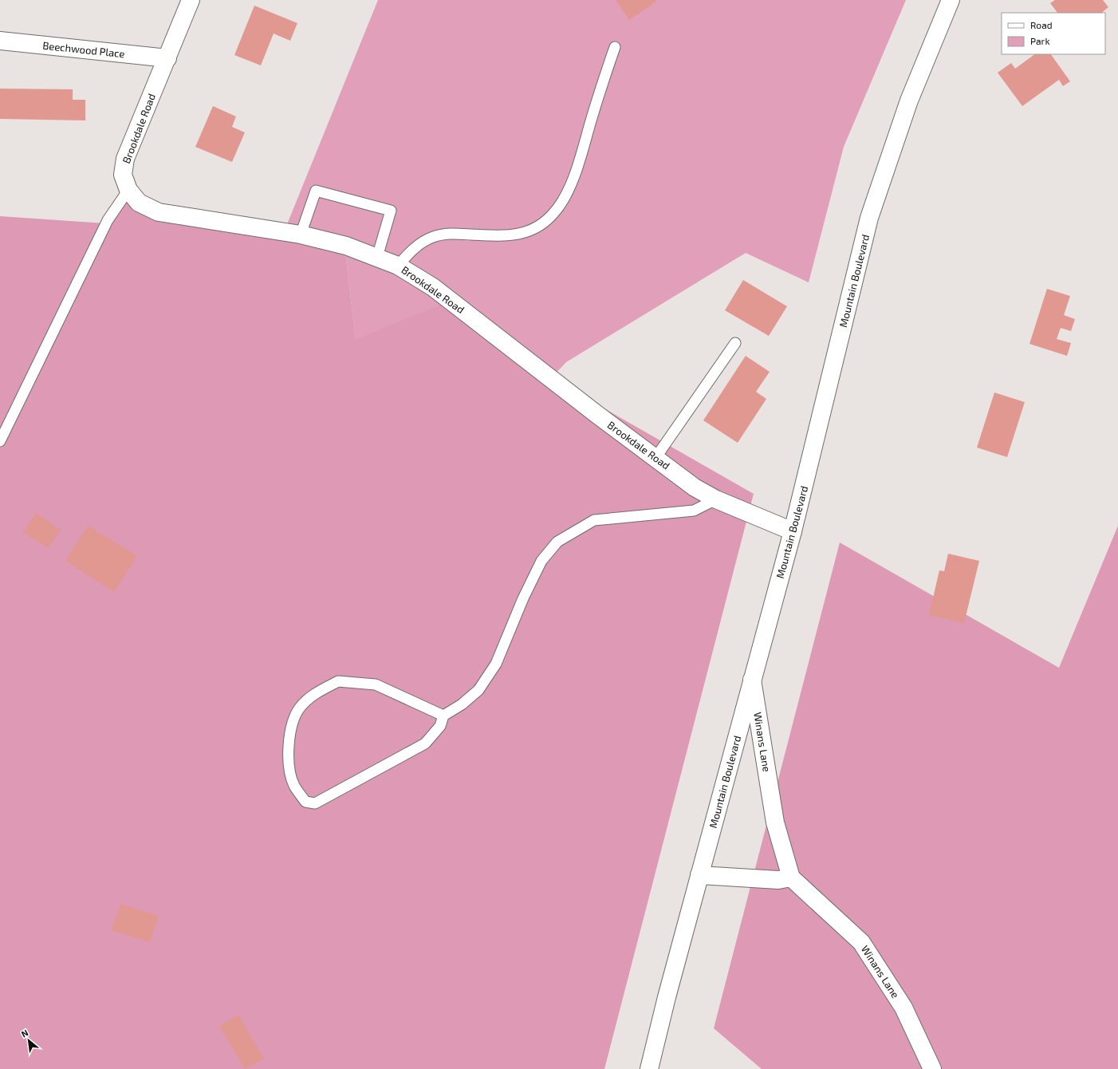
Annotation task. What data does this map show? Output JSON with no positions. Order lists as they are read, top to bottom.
{
  "streets": {
    "street": [
      "Beechwood Place",
      "Brookdale Road",
      "Mountain Boulevard",
      "Winans Lane"
    ]
  },
  "crossings": [
    ["Beechwood Place", "Brookdale Road"],
    ["Brookdale Road", "Mountain Boulevard"],
    ["Mountain Boulevard", "Winans Lane"]
  ],
  "legend": ["Road", "Park"],
  "north": "top left"
}
